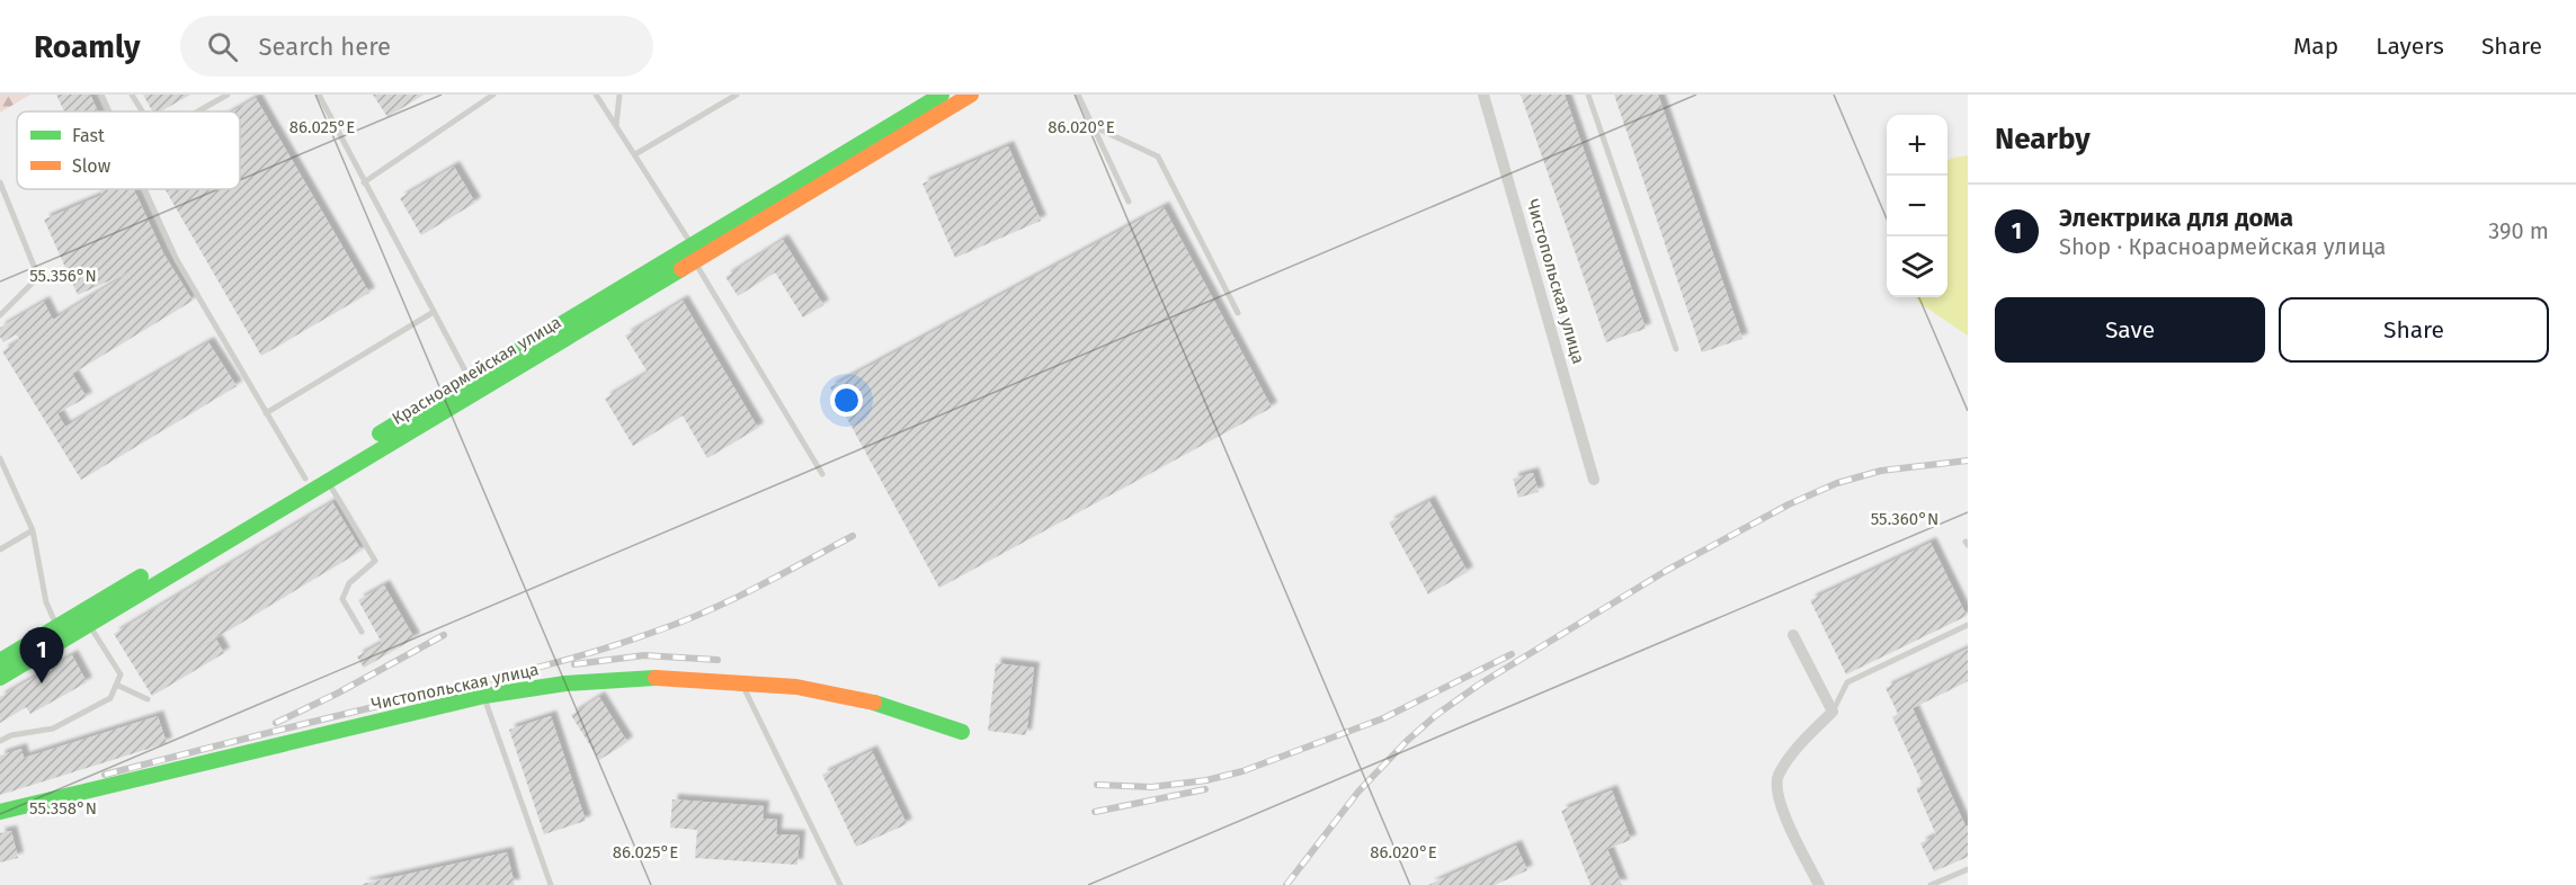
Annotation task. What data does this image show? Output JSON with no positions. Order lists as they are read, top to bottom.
{
  "streets": {
    "main road": ["Чистопольская улица", "Красноармейская улица"]
  },
  "legend": ["Fast", "Slow"],
  "page": {
    "header": "Roamly",
    "search": "Search here",
    "nav": ["Map", "Layers", "Share"],
    "heading": "Nearby",
    "map_buttons": ["+", "−"],
    "list": [
      {
        "mark": "1",
        "name": "Электрика для дома",
        "note": "Shop · Красноармейская улица",
        "value": "390 m"
      }
    ],
    "buttons": ["Save", "Share"],
    "pins": "1"
  },
  "coordinates": [
    "86.025°E",
    "86.020°E",
    "55.356°N",
    "55.360°N",
    "55.358°N"
  ]
}
